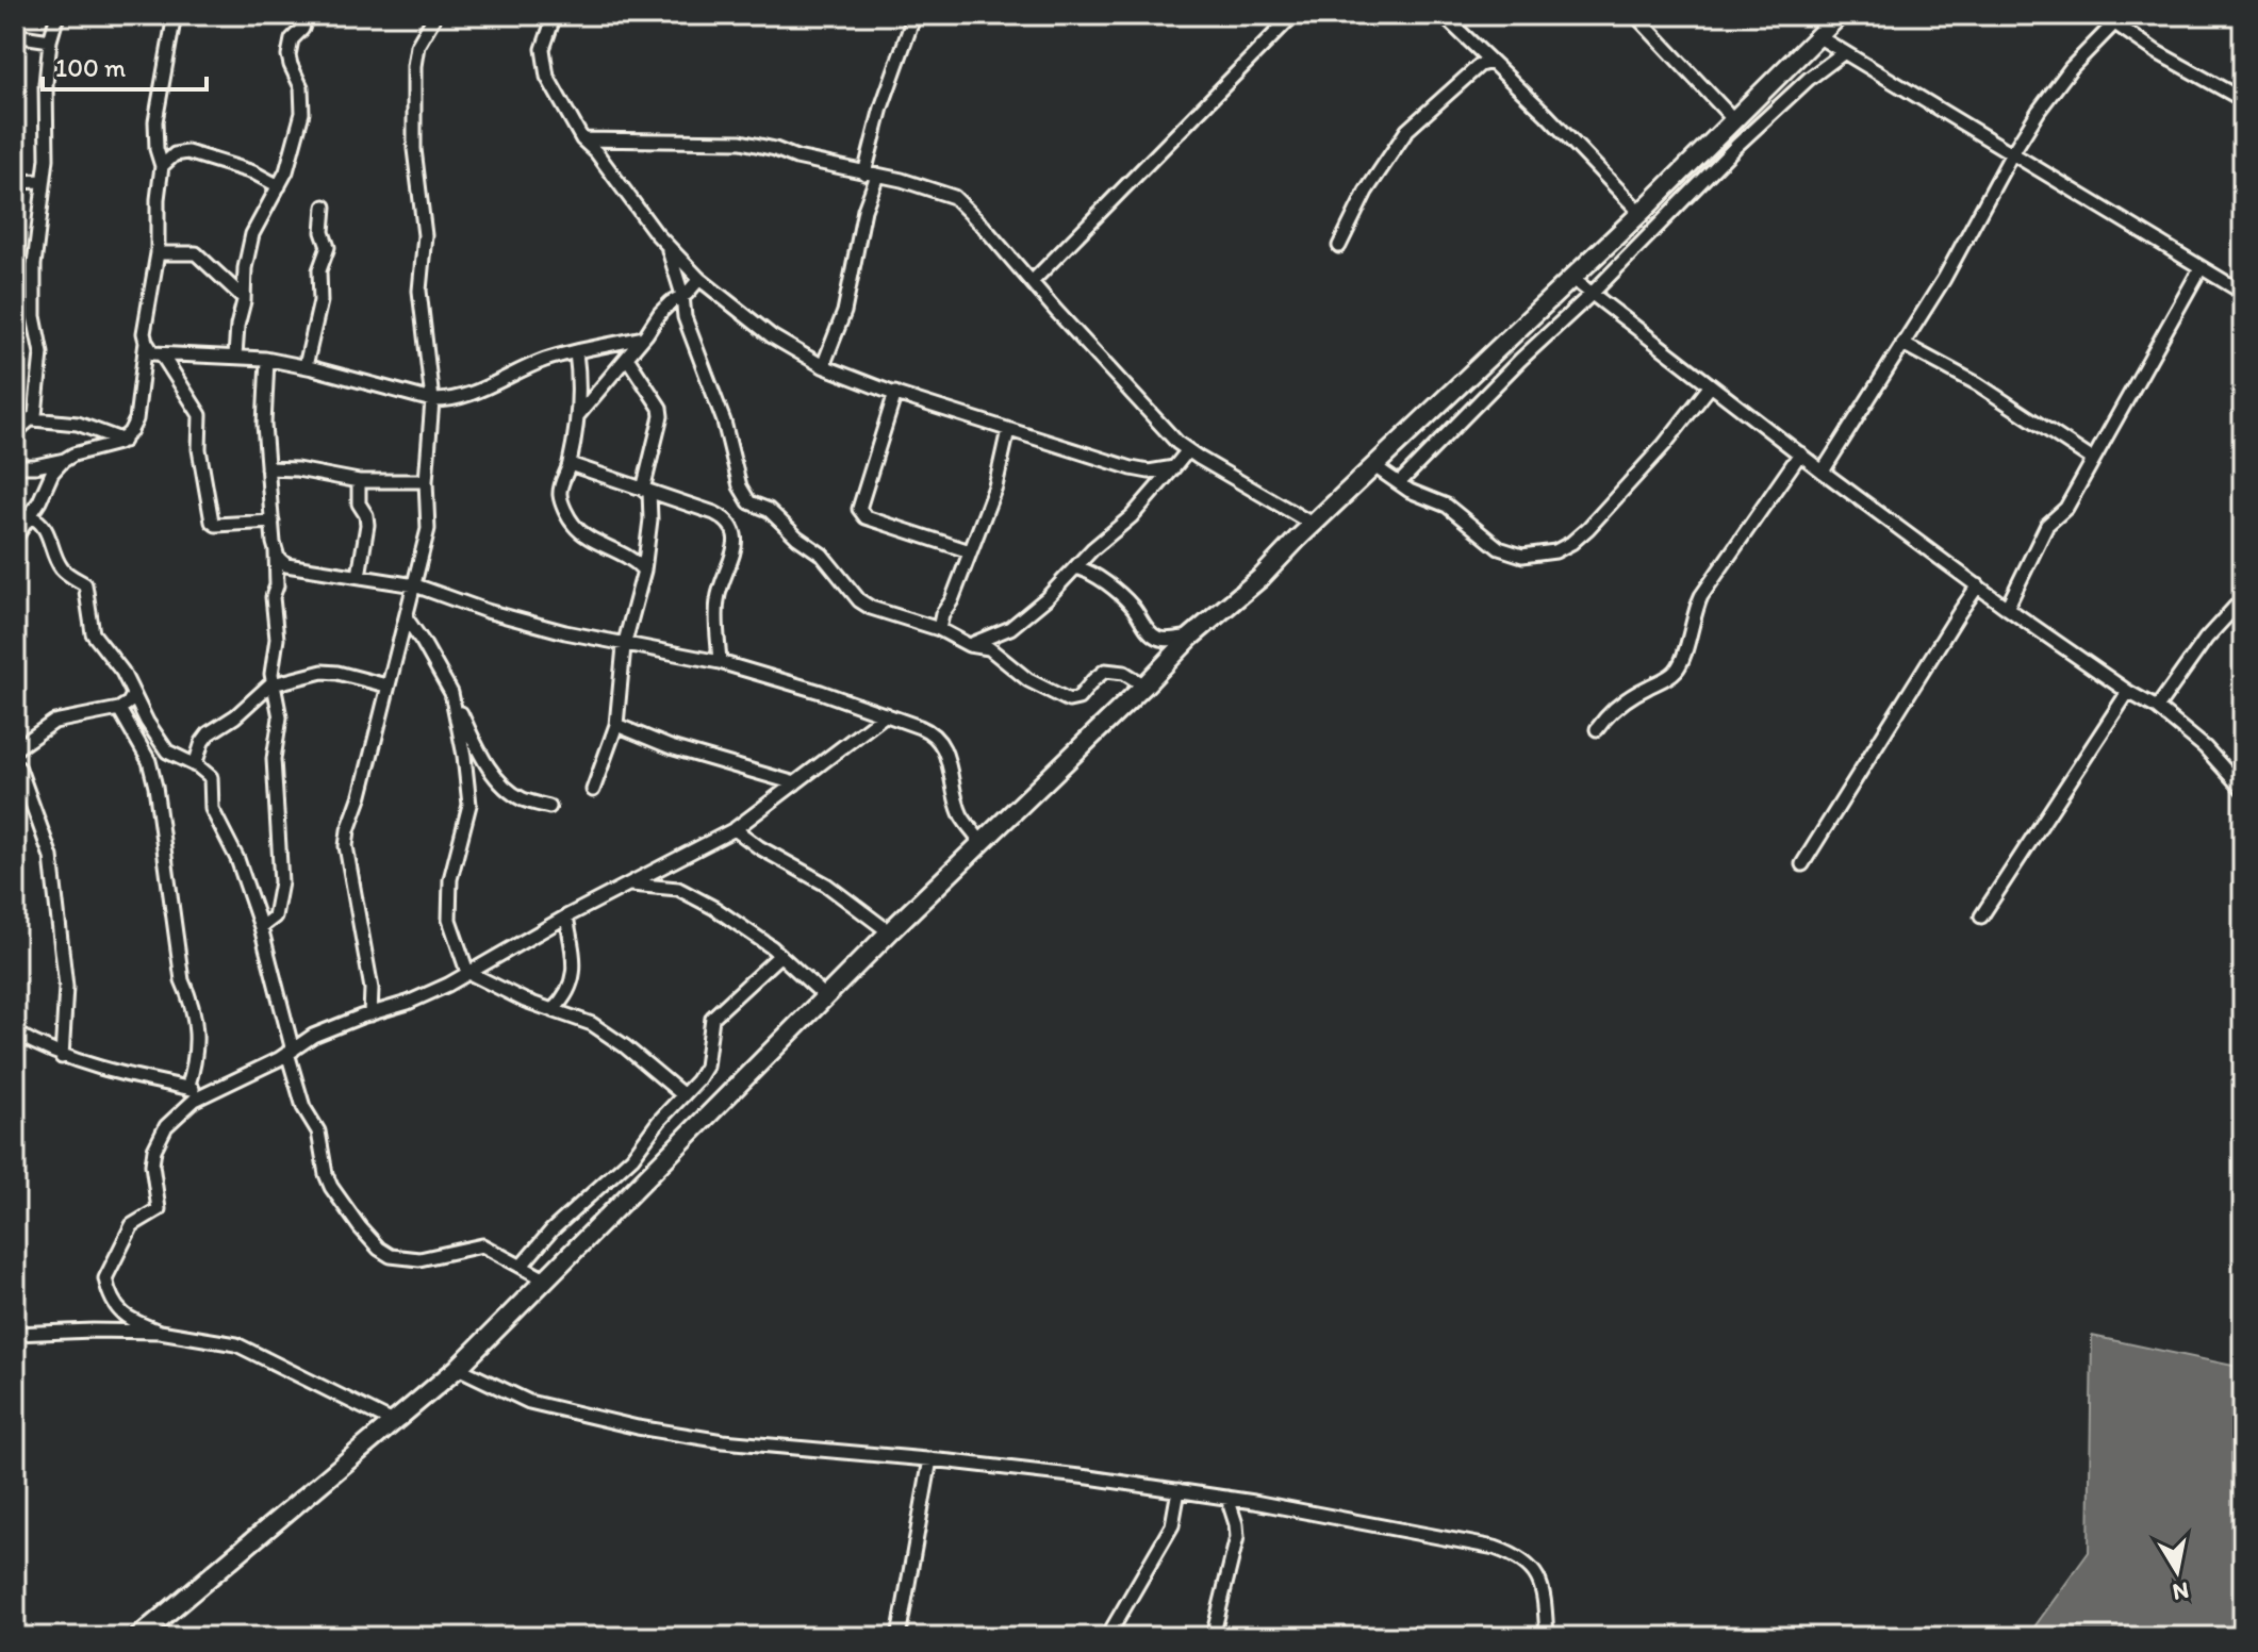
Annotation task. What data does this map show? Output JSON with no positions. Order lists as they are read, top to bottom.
{
  "scale_bar": "100 m",
  "north": "bottom"
}
